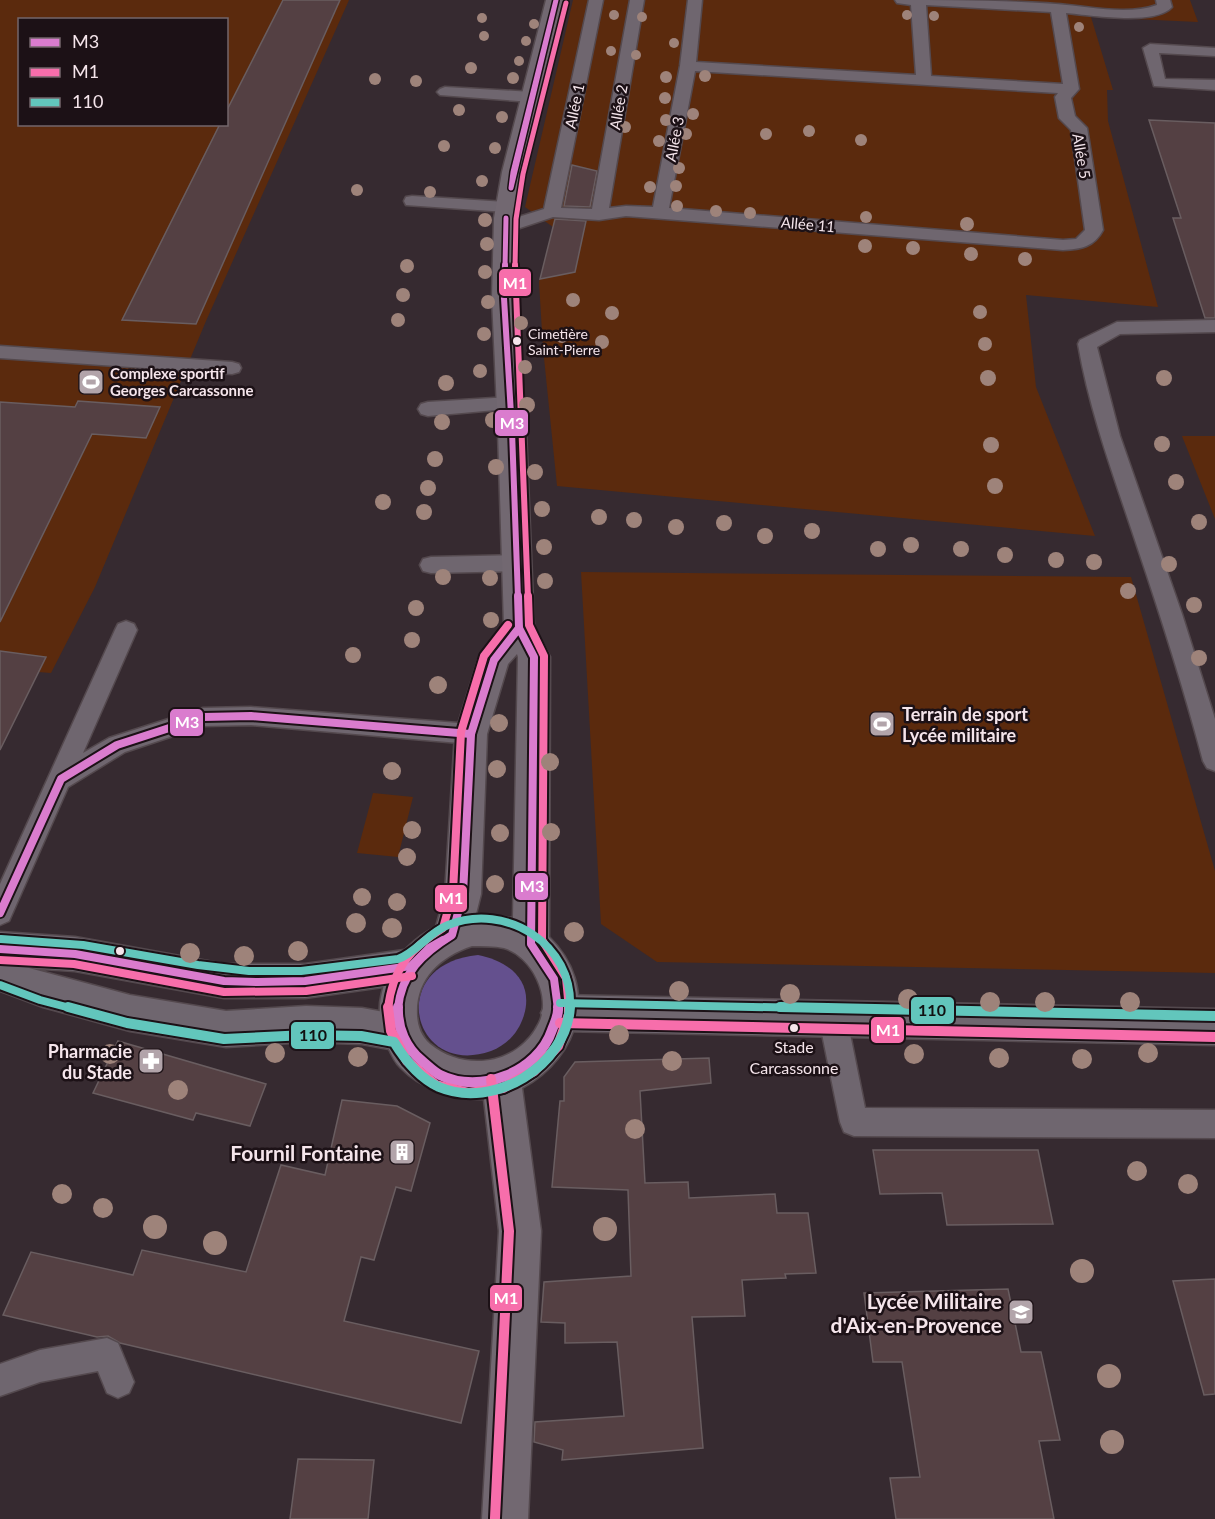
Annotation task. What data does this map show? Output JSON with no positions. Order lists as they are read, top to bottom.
{
  "streets": {
    "lane": [
      "Allée 1",
      "Allée 2",
      "Allée 3",
      "Allée 5",
      "Allée 11"
    ]
  },
  "crossings": [
    ["Allée 1", "Allée 11"],
    ["Allée 2", "Allée 11"],
    ["Allée 3", "Allée 11"],
    ["Allée 5", "Allée 11"]
  ],
  "places": {
    "other": ["Cimetière Saint-Pierre", "Stade Carcassonne"],
    "sports": ["Complexe sportif Georges Carcassonne", "Terrain de sport Lycée militaire"],
    "pharmacy": ["Pharmacie du Stade"],
    "building": ["Fournil Fontaine"],
    "school or university": ["Lycée Militaire d'Aix-en-Provence"]
  },
  "lines": ["transit line M3", "transit line M1", "transit line 110"],
  "legend": ["M3", "M1", "110"]
}
